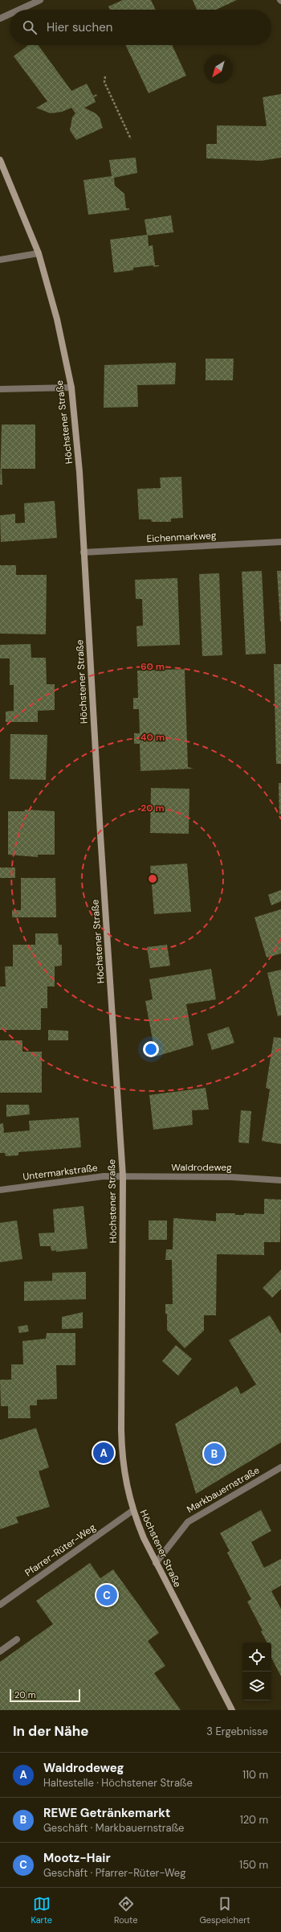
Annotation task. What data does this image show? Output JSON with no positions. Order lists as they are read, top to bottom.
{
  "streets": {
    "main road": ["Höchstener Straße"],
    "street": [
      "Eichenmarkweg",
      "Waldrodeweg",
      "Untermarkstraße",
      "Markbauernstraße",
      "Pfarrer-Rüter-Weg"
    ]
  },
  "crossings": [
    ["Höchstener Straße", "Eichenmarkweg"],
    ["Höchstener Straße", "Waldrodeweg"],
    ["Höchstener Straße", "Untermarkstraße"],
    ["Höchstener Straße", "Markbauernstraße"],
    ["Höchstener Straße", "Pfarrer-Rüter-Weg"],
    ["Waldrodeweg", "Untermarkstraße"]
  ],
  "scale_bar": "20 m",
  "north": "bottom left",
  "page": {
    "search": "Hier suchen",
    "pins": ["A", "B", "C"],
    "scale": "20 m",
    "heading": ["In der Nähe", "3 Ergebnisse"],
    "list": [
      {
        "mark": "A",
        "name": "Waldrodeweg",
        "note": "Haltestelle · Höchstener Straße",
        "value": "110 m"
      },
      {
        "mark": "B",
        "name": "REWE Getränkemarkt",
        "note": "Geschäft · Markbauernstraße",
        "value": "120 m"
      },
      {
        "mark": "C",
        "name": "Mootz-Hair",
        "note": "Geschäft · Pfarrer-Rüter-Weg",
        "value": "150 m"
      }
    ],
    "nav": ["Karte", "Route", "Gespeichert"]
  },
  "rings": ["60 m", "40 m", "20 m"]
}
